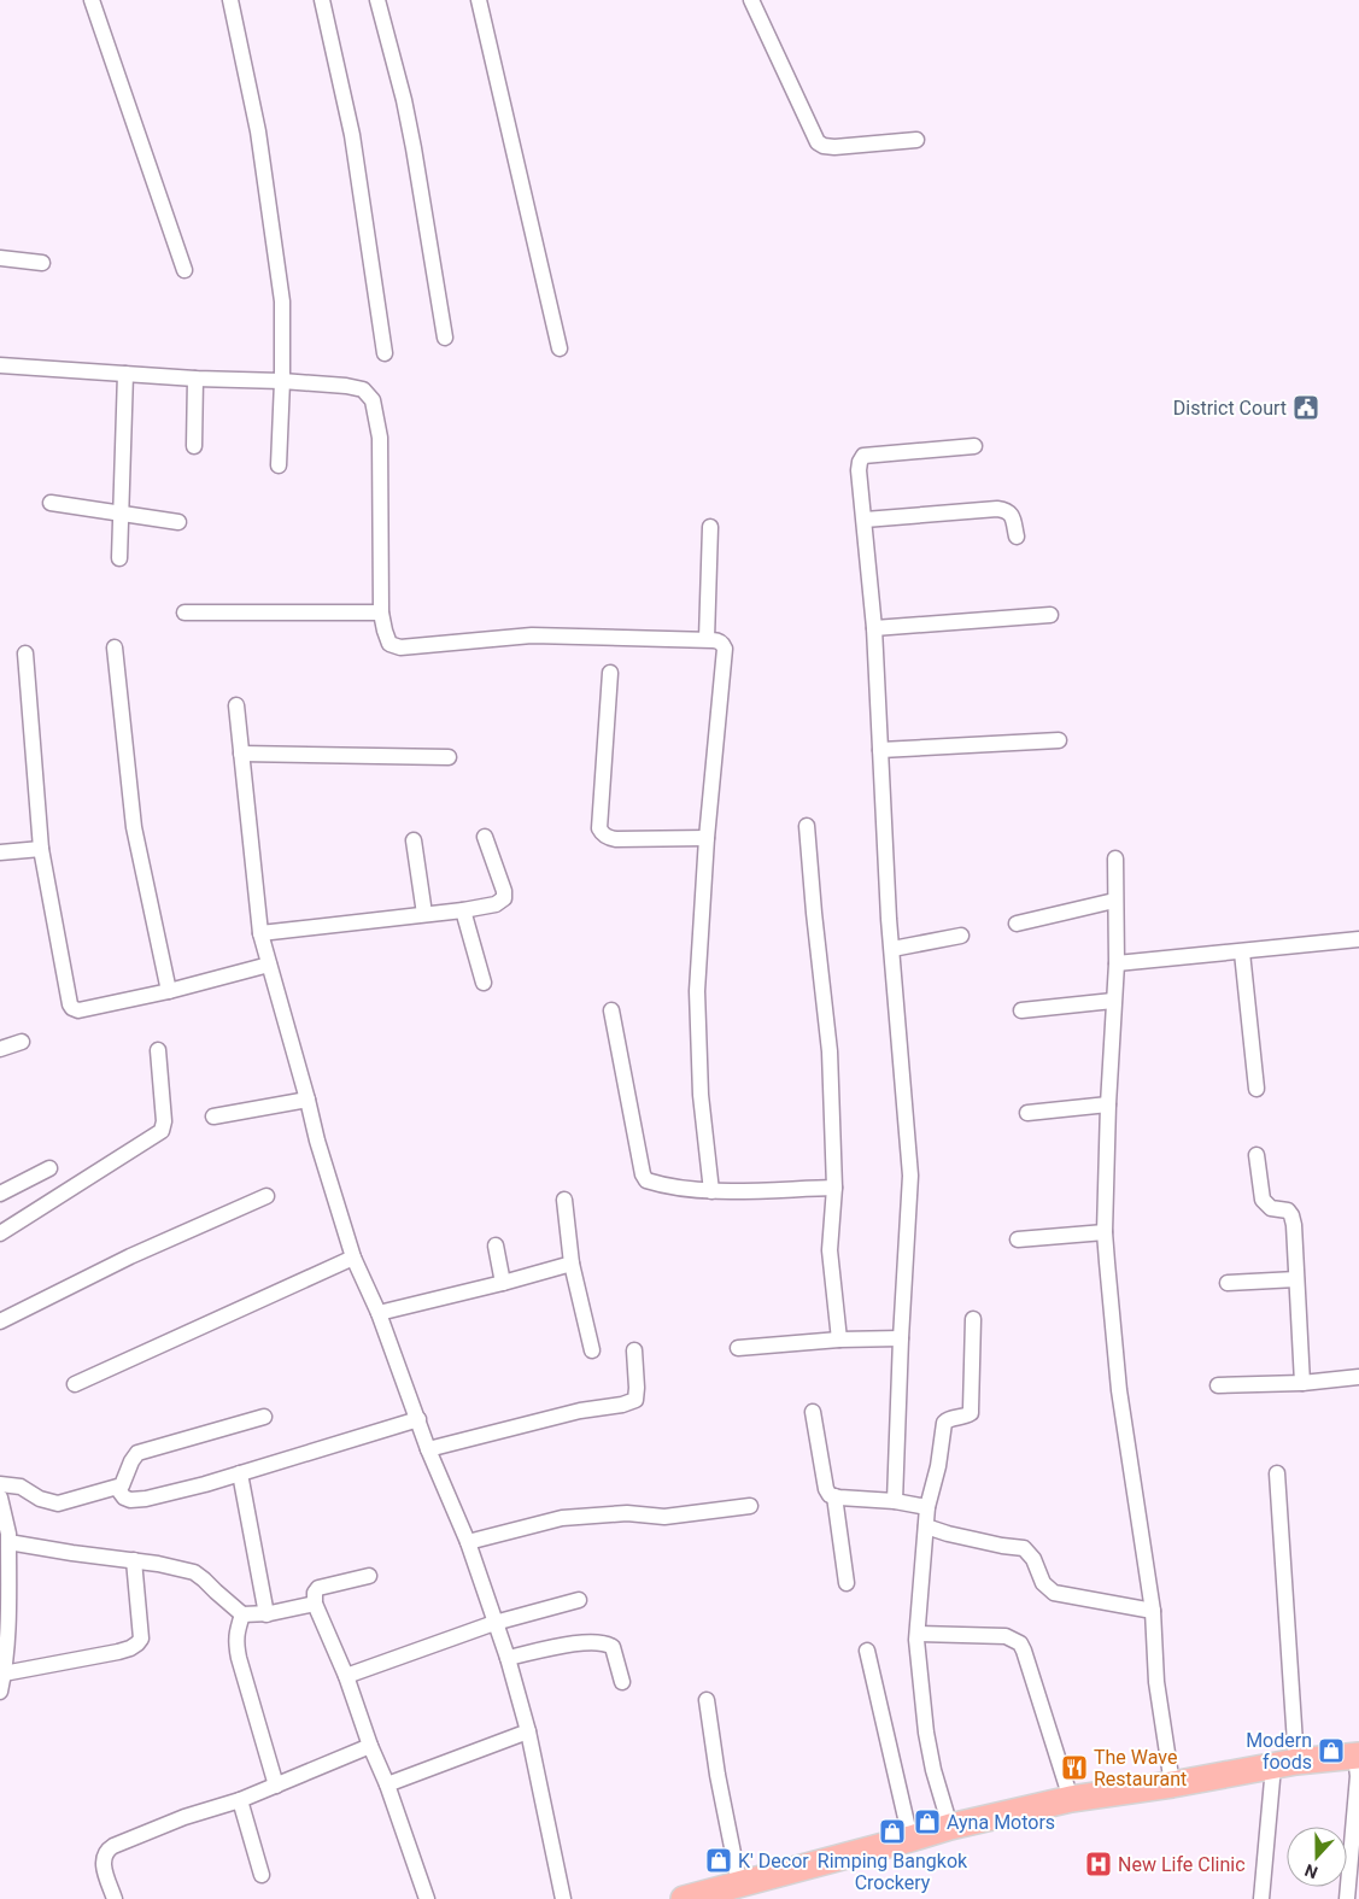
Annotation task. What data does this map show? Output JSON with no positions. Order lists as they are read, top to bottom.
{
  "places": {
    "public building": ["District Court"],
    "shop": [
      "Modern foods",
      "Ayna Motors",
      "Rimping Bangkok Crockery",
      "K' Decor"
    ],
    "restaurant": ["The Wave Restaurant"],
    "hospital": ["New Life Clinic"]
  },
  "north": "bottom"
}
